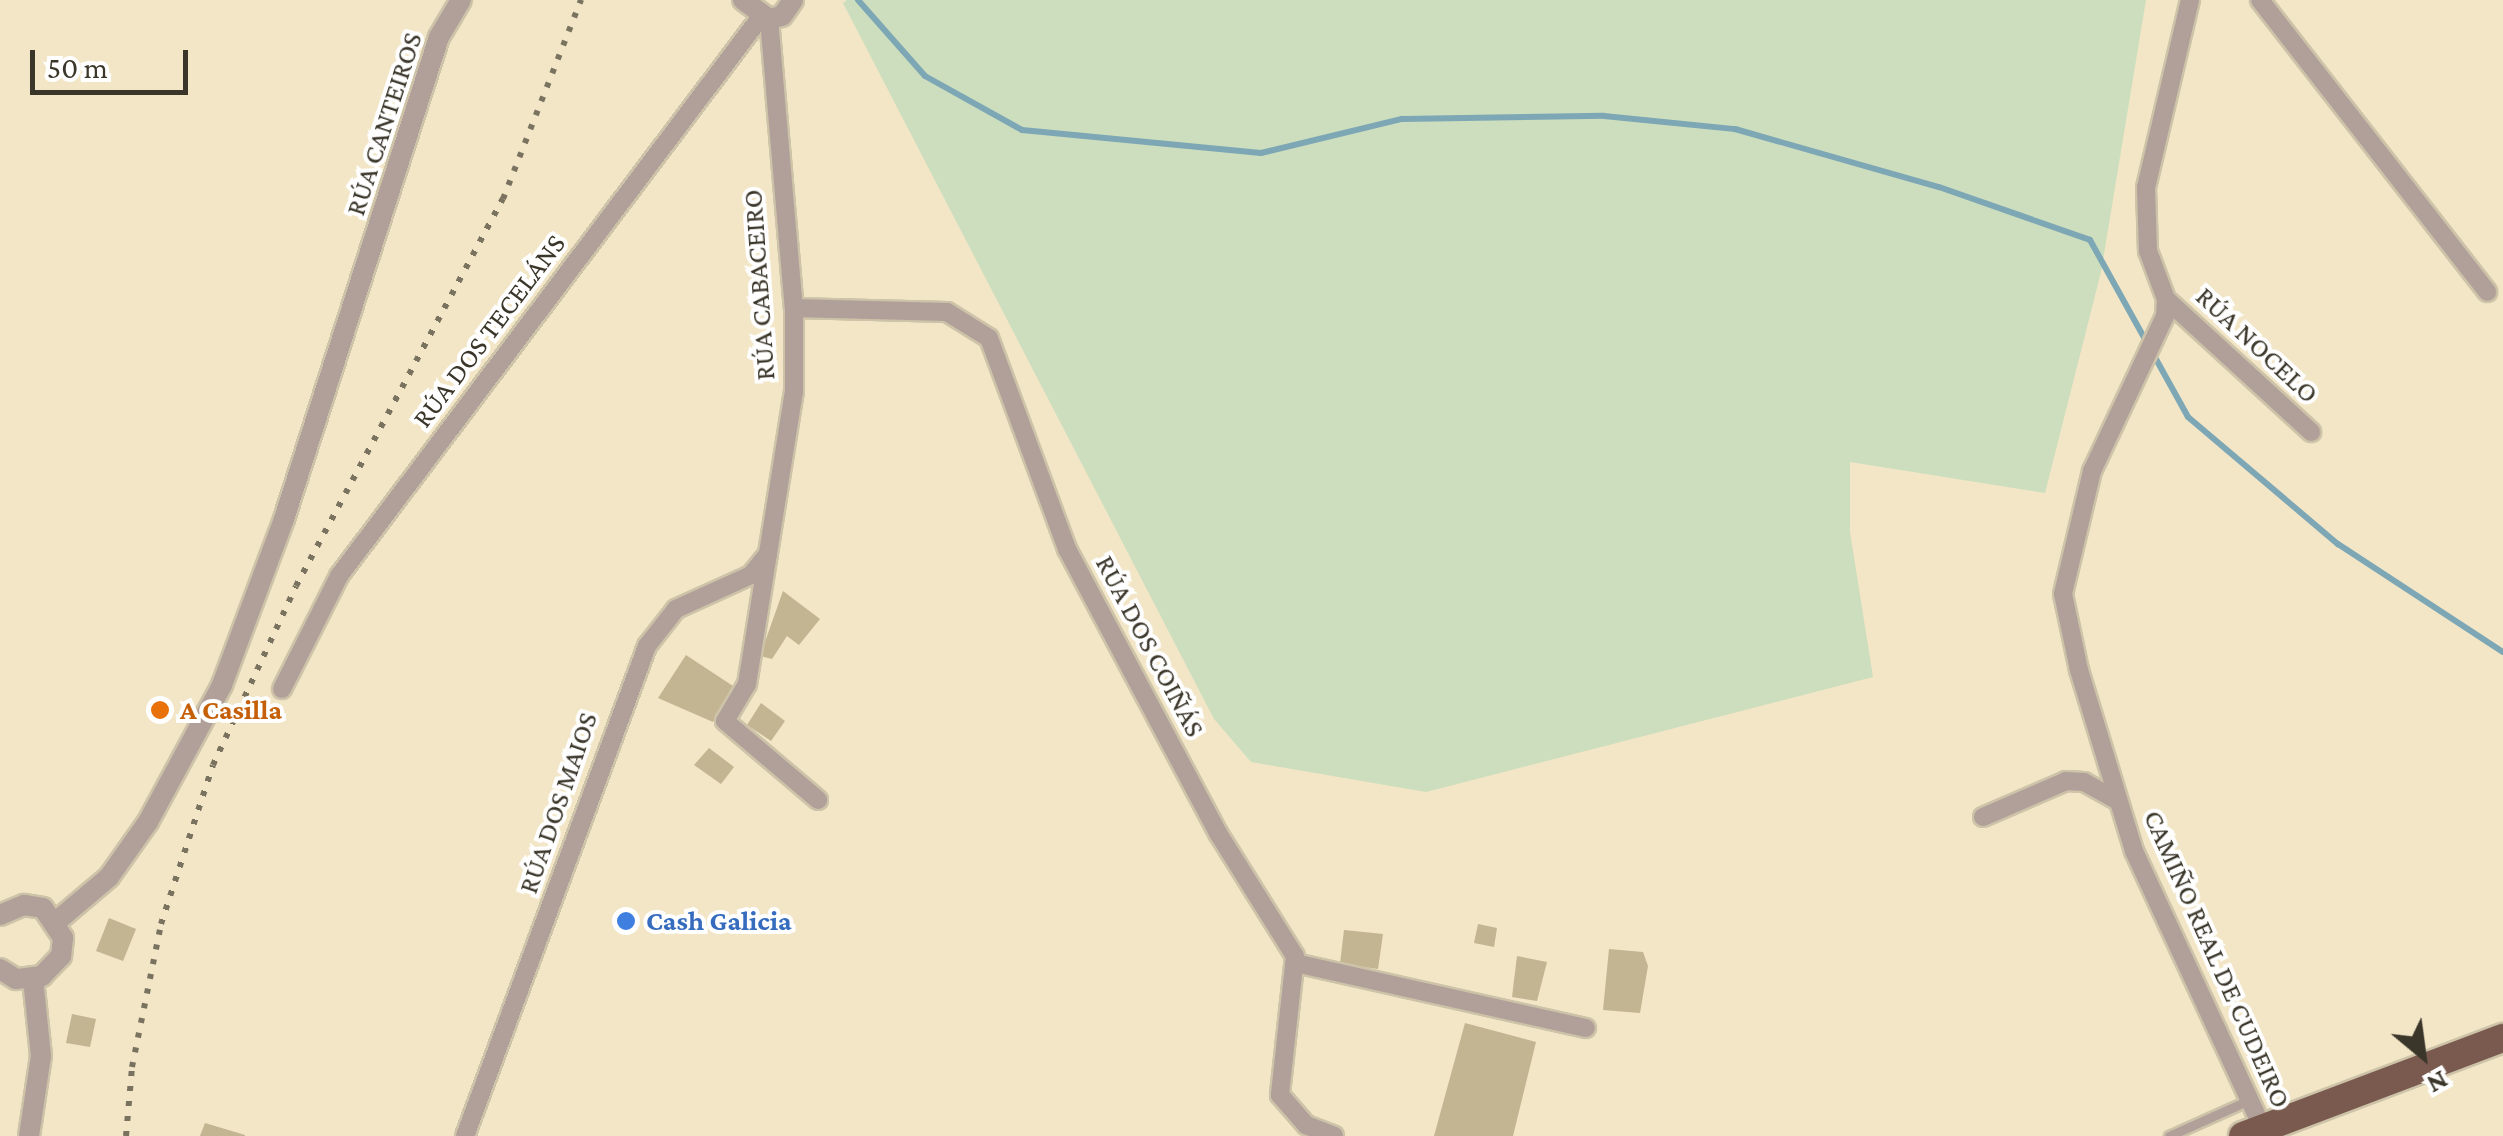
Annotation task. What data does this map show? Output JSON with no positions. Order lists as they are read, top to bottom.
{
  "streets": {
    "street": [
      "RÚA CANTEIROS",
      "RÚA CABACEIRO",
      "RÚA DOS TECELÁNS",
      "RÚA NOCELO",
      "RÚA DOS COIÑÁS",
      "RÚA DOS MAIOS",
      "CAMIÑO REAL DE CUDEIRO"
    ]
  },
  "crossings": [
    ["RÚA CABACEIRO", "RÚA DOS TECELÁNS"],
    ["RÚA CABACEIRO", "RÚA DOS COIÑÁS"],
    ["RÚA CABACEIRO", "RÚA DOS MAIOS"],
    ["RÚA NOCELO", "CAMIÑO REAL DE CUDEIRO"]
  ],
  "places": ["A Casilla", "Cash Galicia"],
  "scale_bar": "50 m",
  "north": "bottom right"
}
